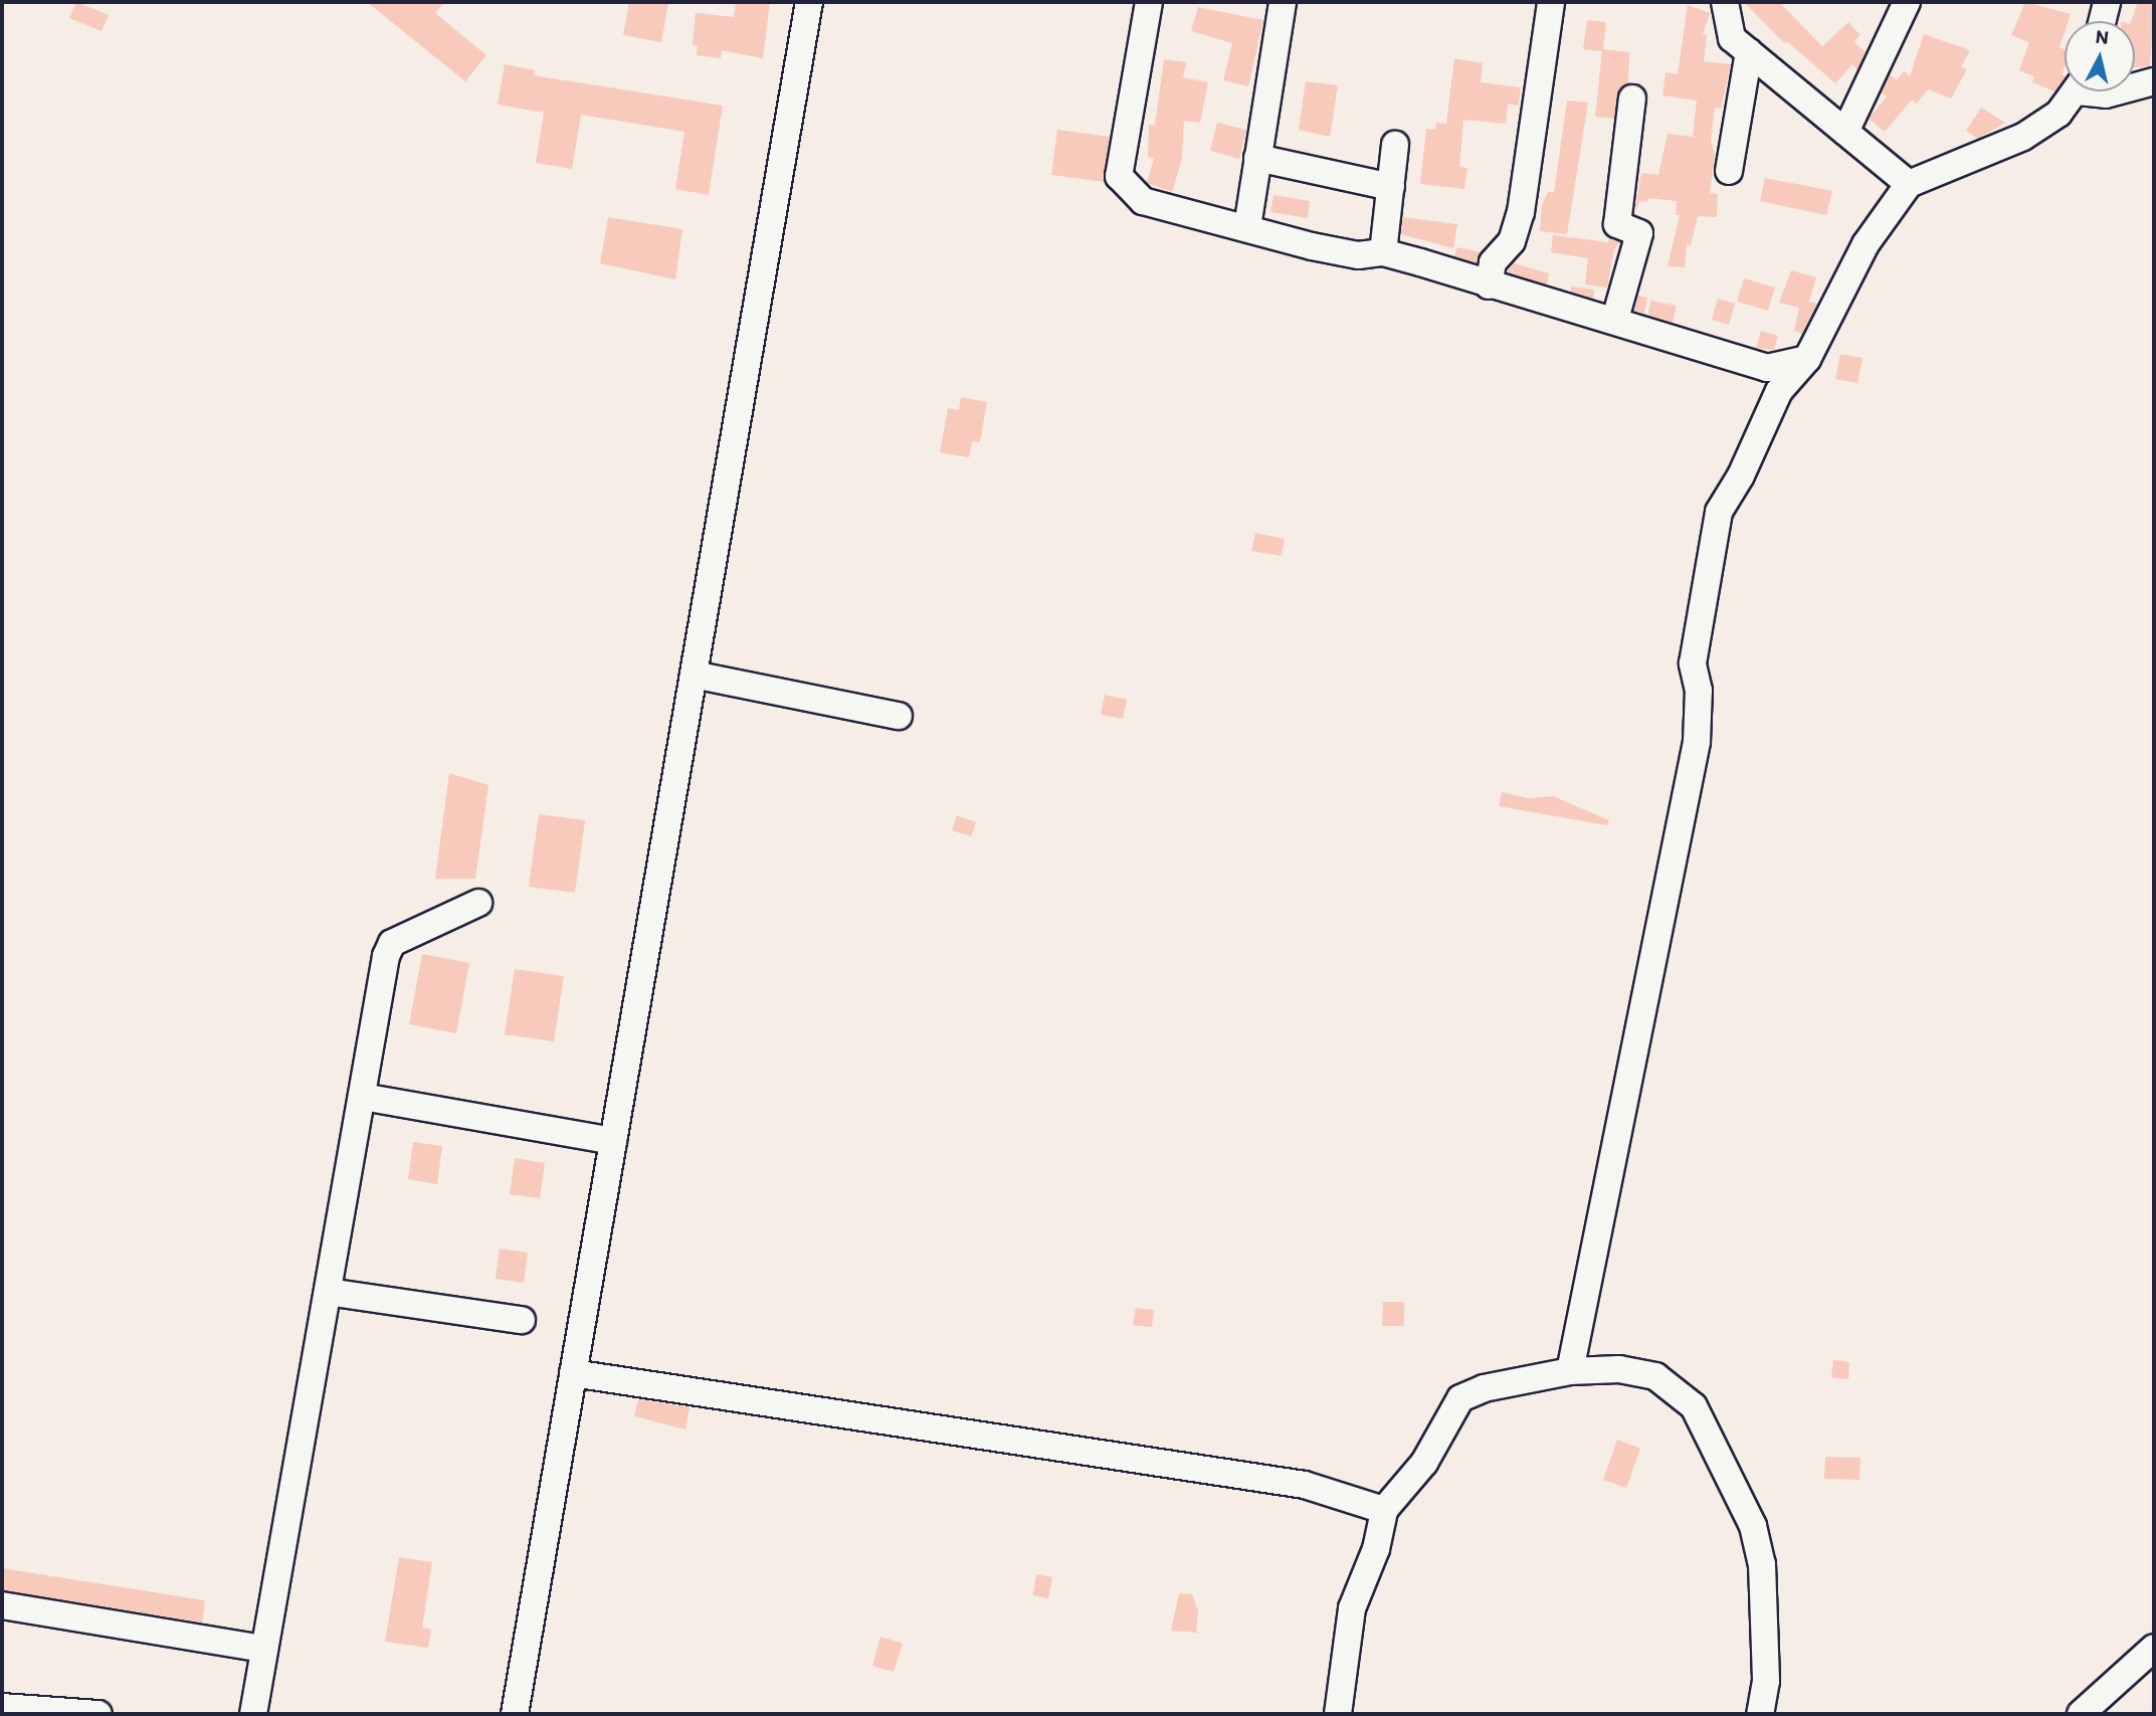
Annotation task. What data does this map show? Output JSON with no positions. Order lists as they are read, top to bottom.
{
  "north": "top"
}
